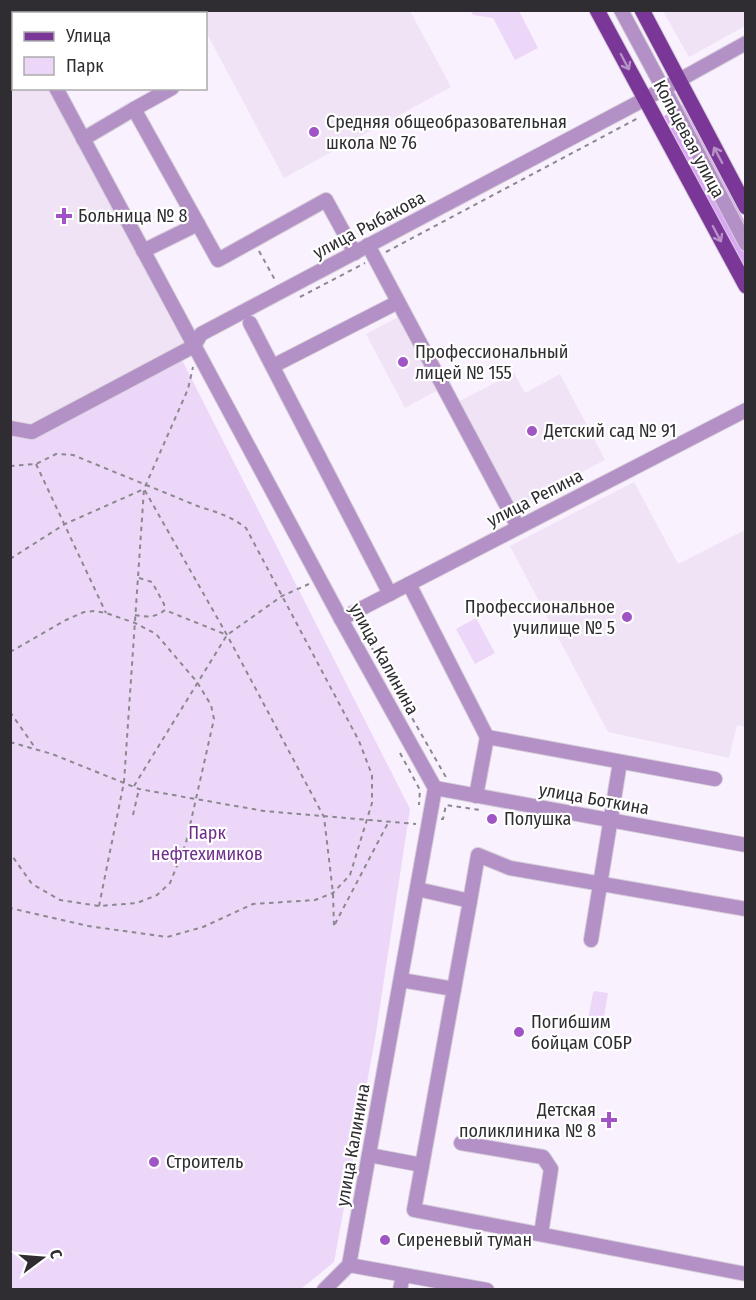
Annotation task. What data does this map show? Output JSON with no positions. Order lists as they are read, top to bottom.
{
  "streets": {
    "main road": ["Кольцевая улица"],
    "street": [
      "улица Рыбакова",
      "улица Репина",
      "улица Калинина",
      "улица Боткина"
    ]
  },
  "crossings": [
    ["Кольцевая улица", "улица Рыбакова"],
    ["улица Рыбакова", "улица Калинина"],
    ["улица Репина", "улица Калинина"],
    ["улица Калинина", "улица Боткина"]
  ],
  "parks": ["Парк нефтехимиков"],
  "places": {
    "other": [
      "Средняя общеобразовательная школа № 76",
      "Профессиональный лицей № 155",
      "Детский сад № 91",
      "Профессиональное училище № 5",
      "Полушка",
      "Погибшим бойцам СОБР",
      "Строитель",
      "Сиреневый туман"
    ],
    "health": ["Больница № 8", "Детская поликлиника № 8"]
  },
  "legend": ["Улица", "Парк"],
  "north": "right"
}
